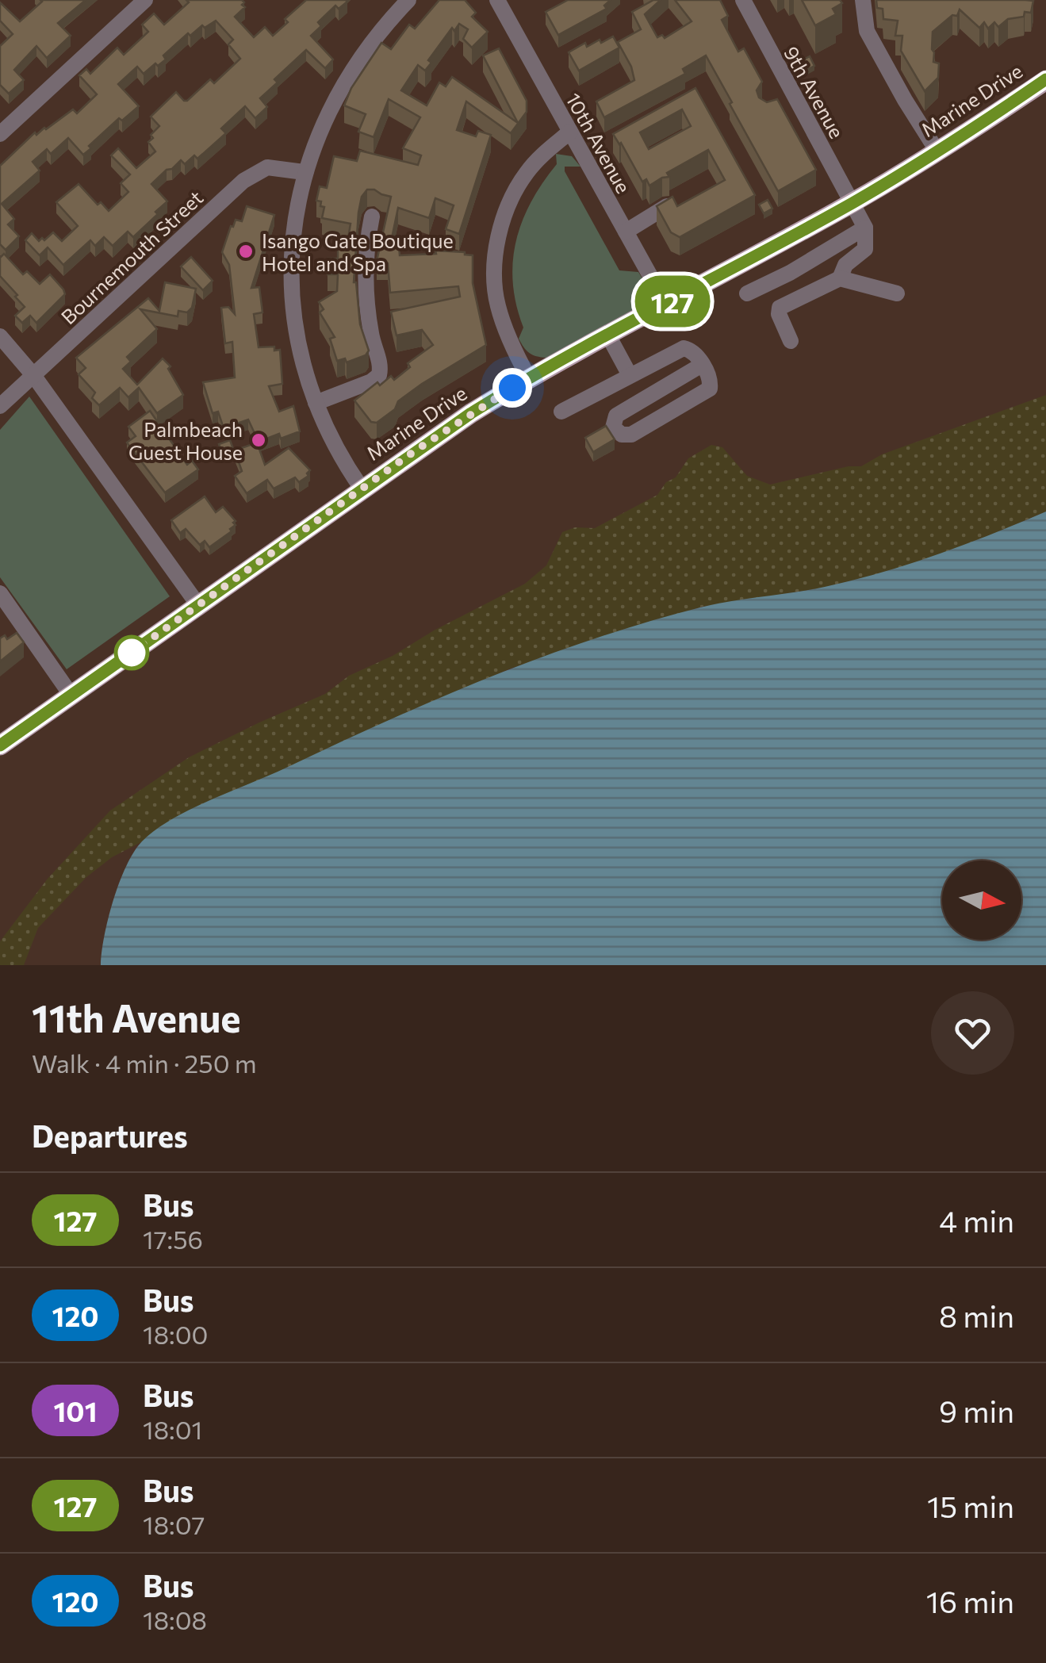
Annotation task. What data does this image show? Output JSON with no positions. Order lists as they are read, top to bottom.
{
  "streets": {
    "main road": ["Marine Drive"],
    "street": ["9th Avenue", "10th Avenue", "Bournemouth Street"]
  },
  "crossings": [
    ["9th Avenue", "Marine Drive"],
    ["Marine Drive", "10th Avenue"]
  ],
  "places": ["Isango Gate Boutique Hotel and Spa", "Palmbeach Guest House"],
  "lines": ["bus line 127"],
  "north": "right",
  "page": {
    "on_map": "127",
    "heading": [
      ["11th Avenue", "Walk · 4 min · 250 m"],
      "Departures"
    ],
    "list": [
      {
        "mark": "127",
        "name": "Bus",
        "note": "17:56",
        "value": "4 min"
      },
      {
        "mark": "120",
        "name": "Bus",
        "note": "18:00",
        "value": "8 min"
      },
      {
        "mark": "101",
        "name": "Bus",
        "note": "18:01",
        "value": "9 min"
      },
      {
        "mark": "127",
        "name": "Bus",
        "note": "18:07",
        "value": "15 min"
      },
      {
        "mark": "120",
        "name": "Bus",
        "note": "18:08",
        "value": "16 min"
      }
    ]
  }
}
